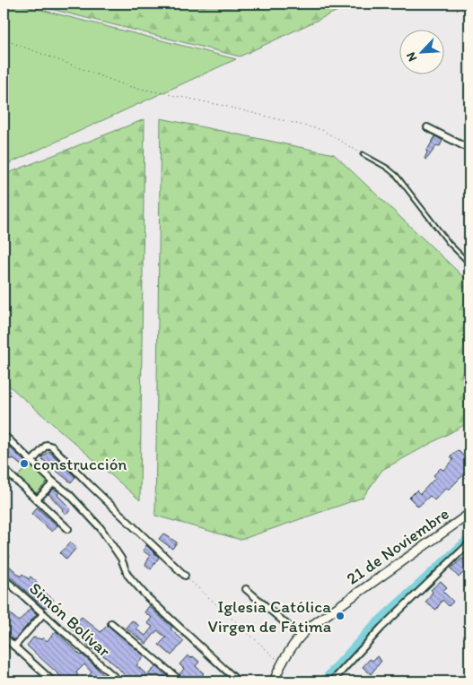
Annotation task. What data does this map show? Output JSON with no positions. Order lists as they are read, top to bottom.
{
  "streets": {
    "street": ["21 de Noviembre", "Simón Bolívar"]
  },
  "places": ["construcción", "Iglesia Católica Virgen de Fátima"],
  "north": "bottom left"
}
